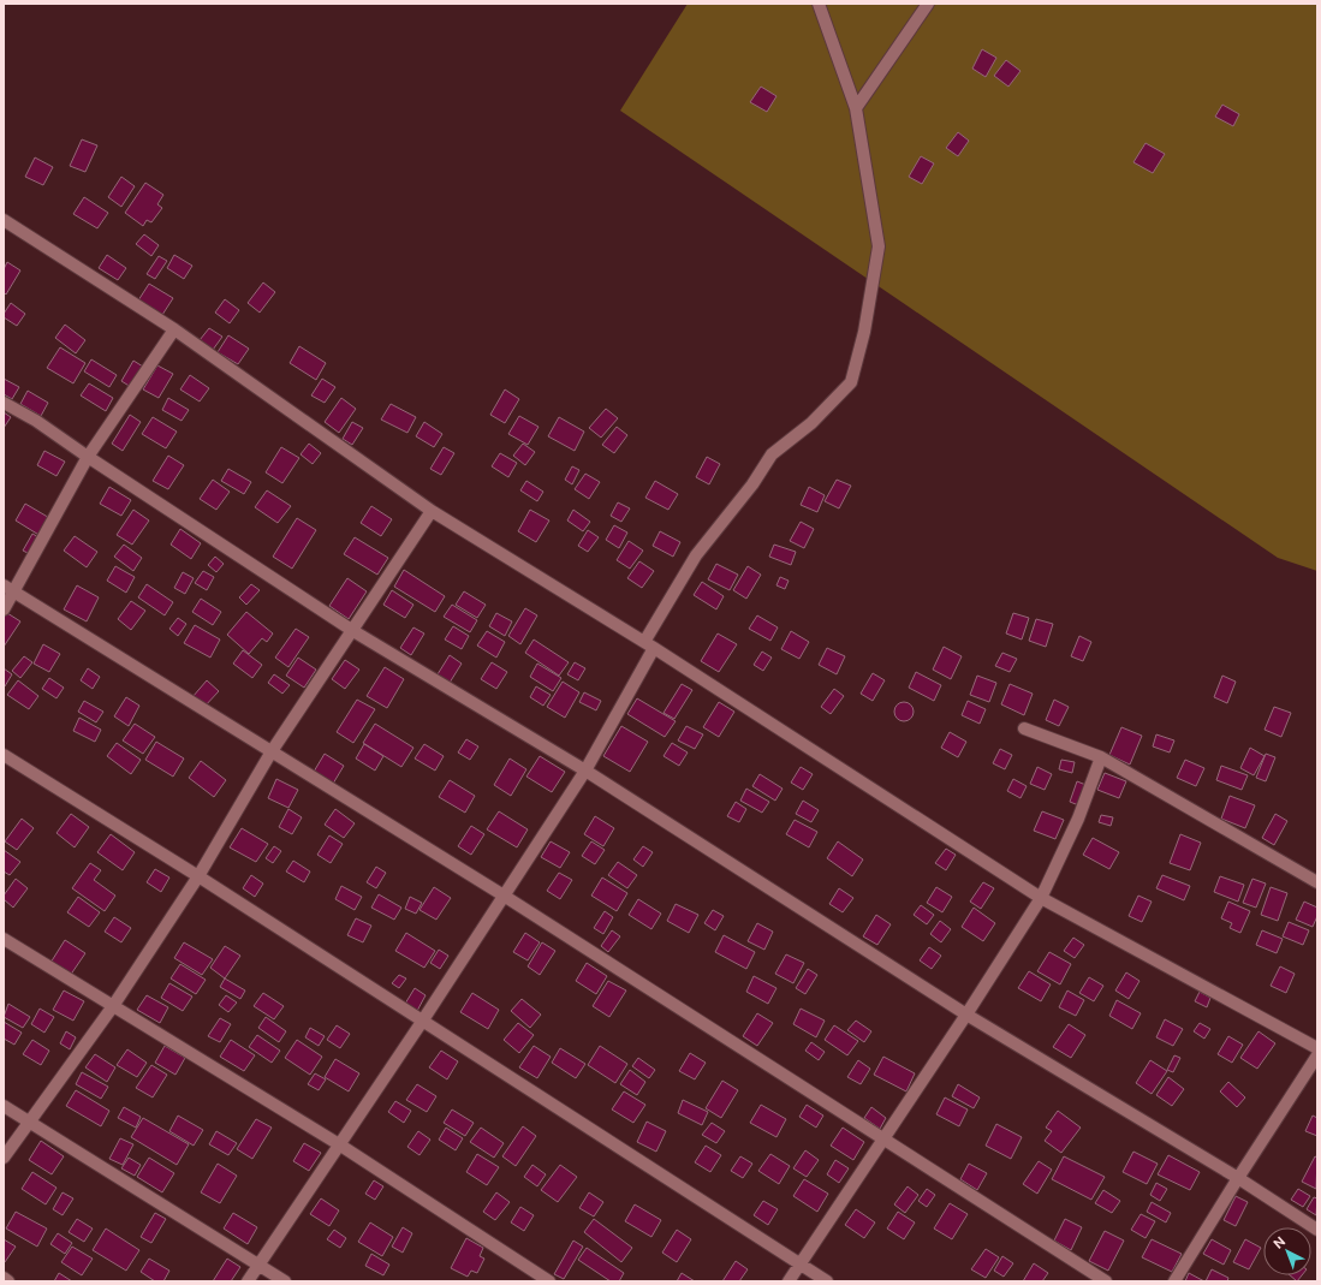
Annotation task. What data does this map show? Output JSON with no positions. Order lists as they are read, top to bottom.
{
  "north": "top left"
}
